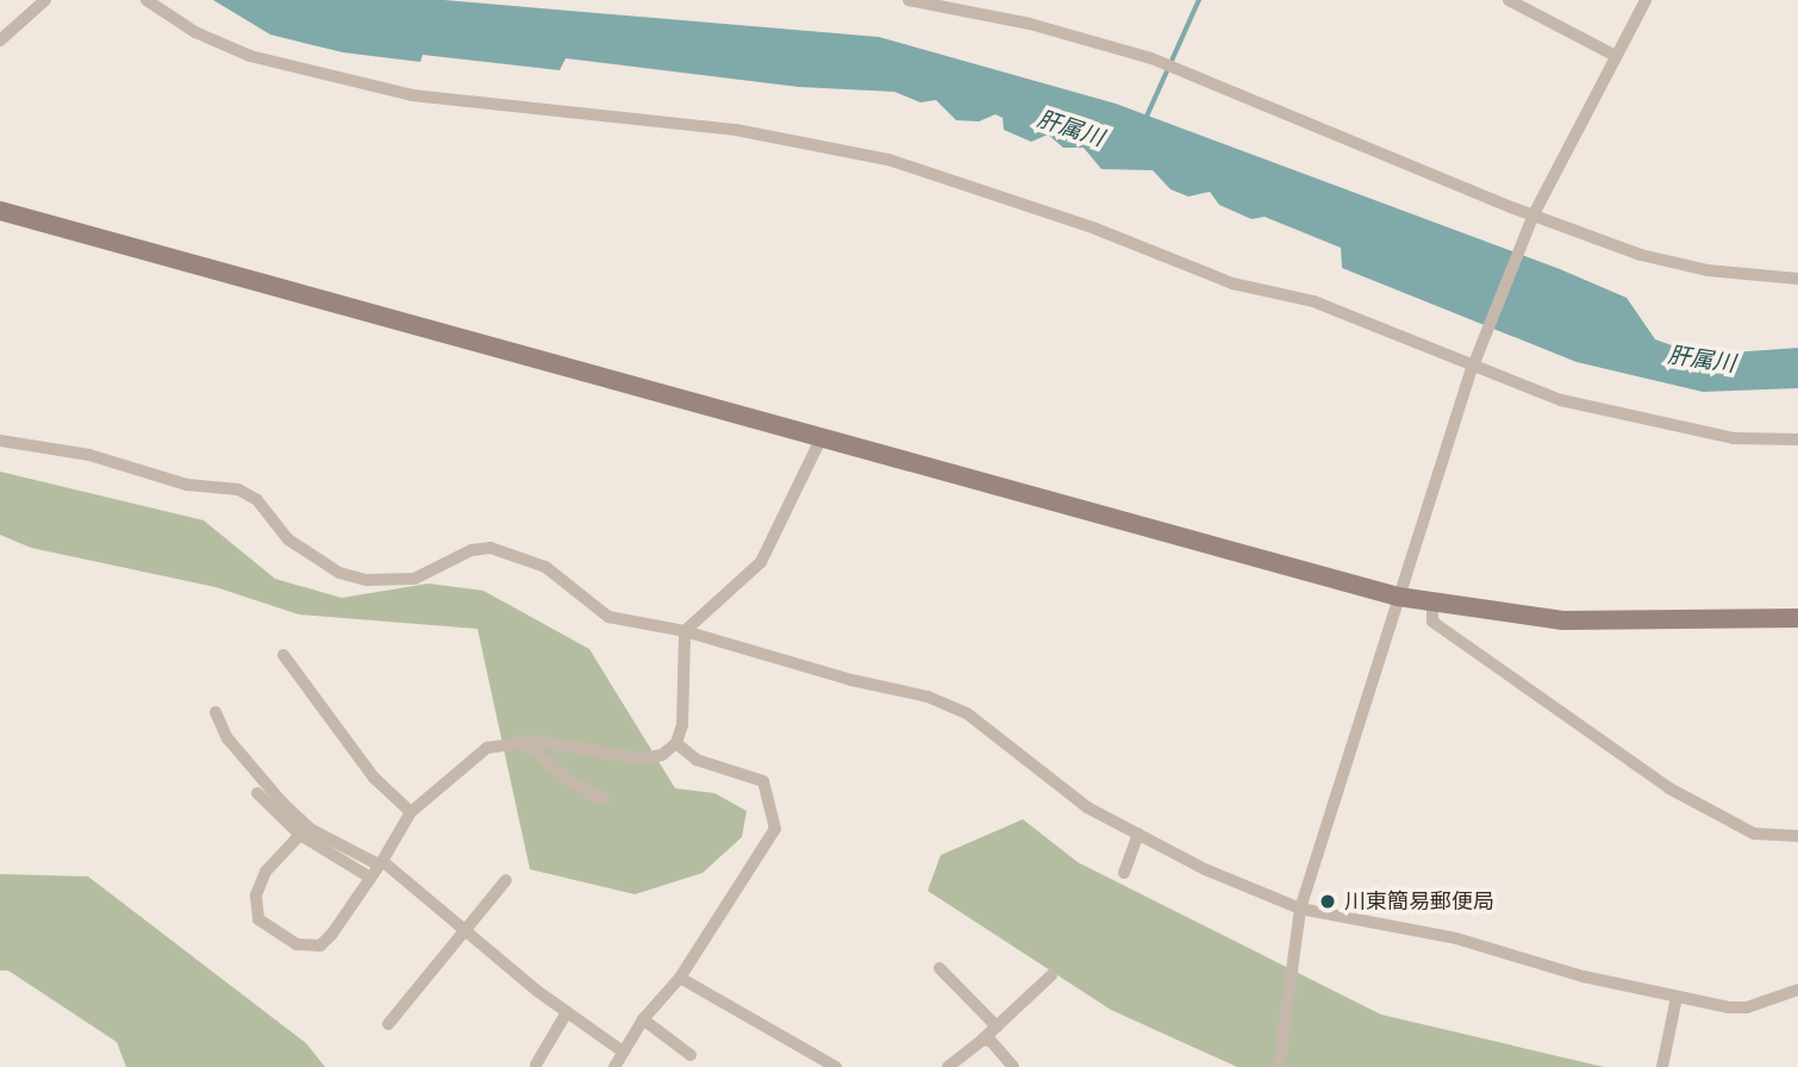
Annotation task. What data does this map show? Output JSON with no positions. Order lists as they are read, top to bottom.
{
  "water": ["肝属川"],
  "places": ["川東簡易郵便局"]
}
